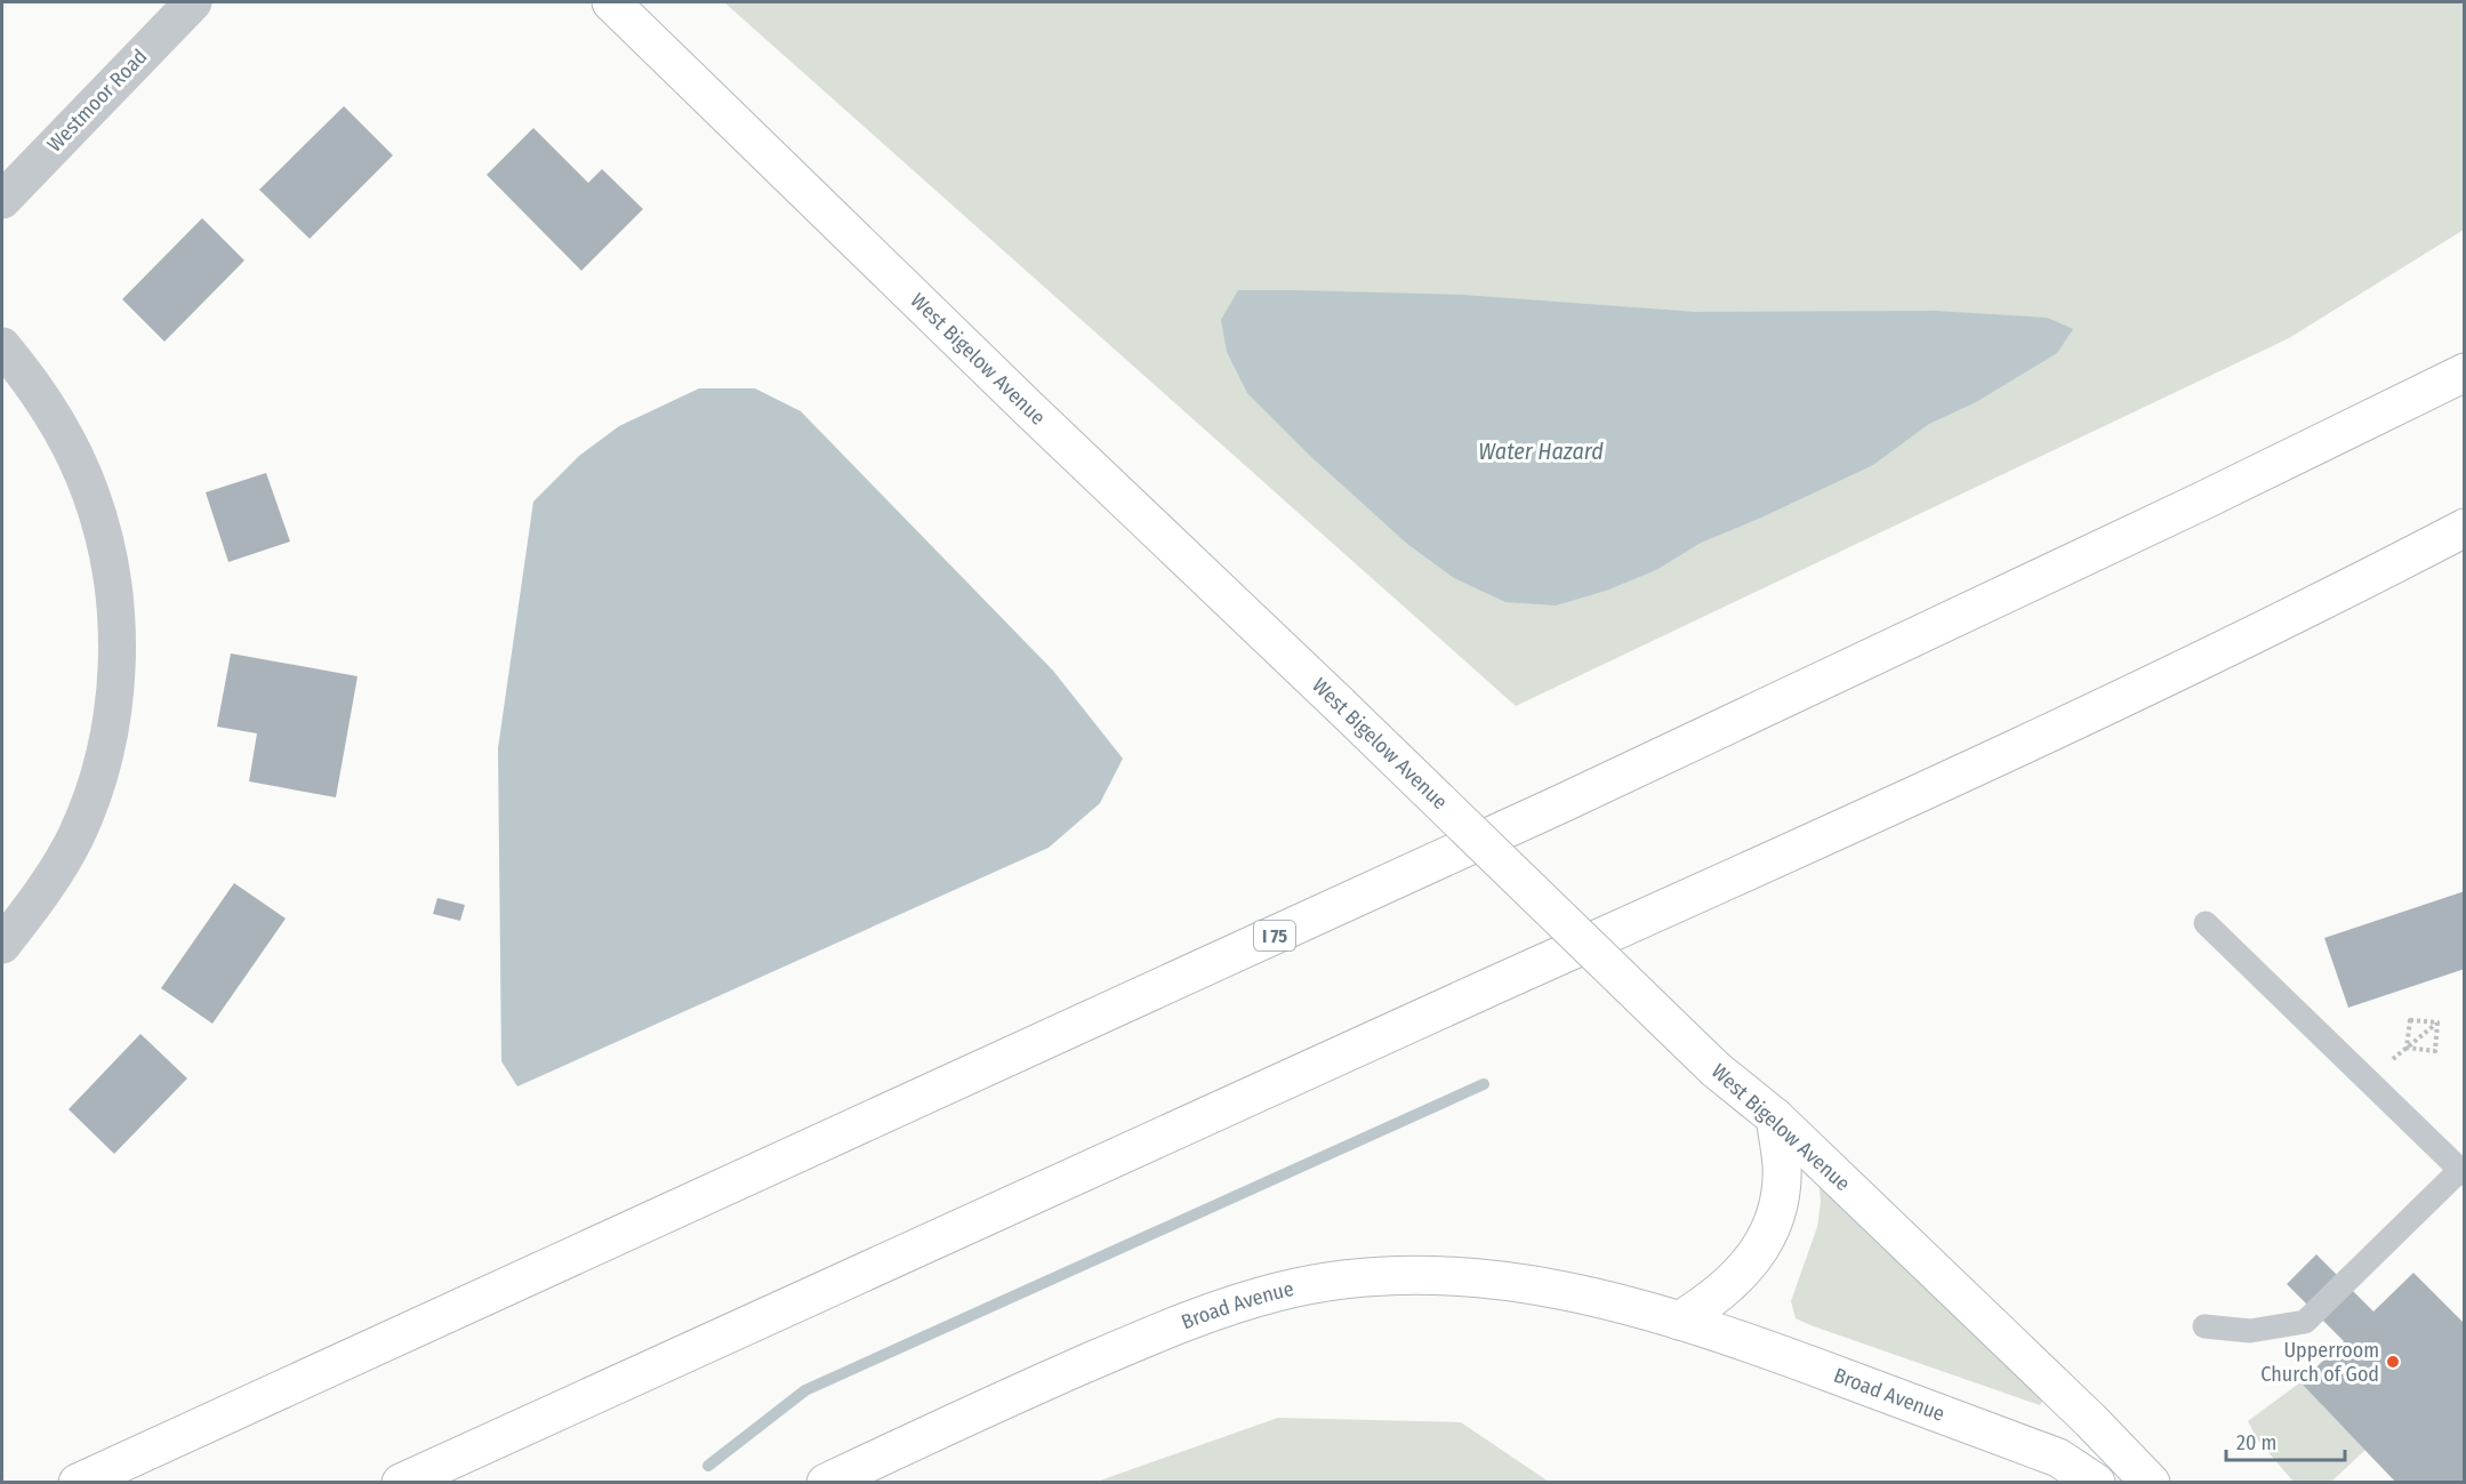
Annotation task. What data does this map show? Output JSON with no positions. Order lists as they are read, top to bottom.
{
  "streets": {
    "main road": ["West Bigelow Avenue", "I 75", "Broad Avenue"],
    "street": ["Westmoor Road"]
  },
  "water": ["Water Hazard"],
  "places": ["Upperroom Church of God"],
  "scale_bar": "20 m"
}
